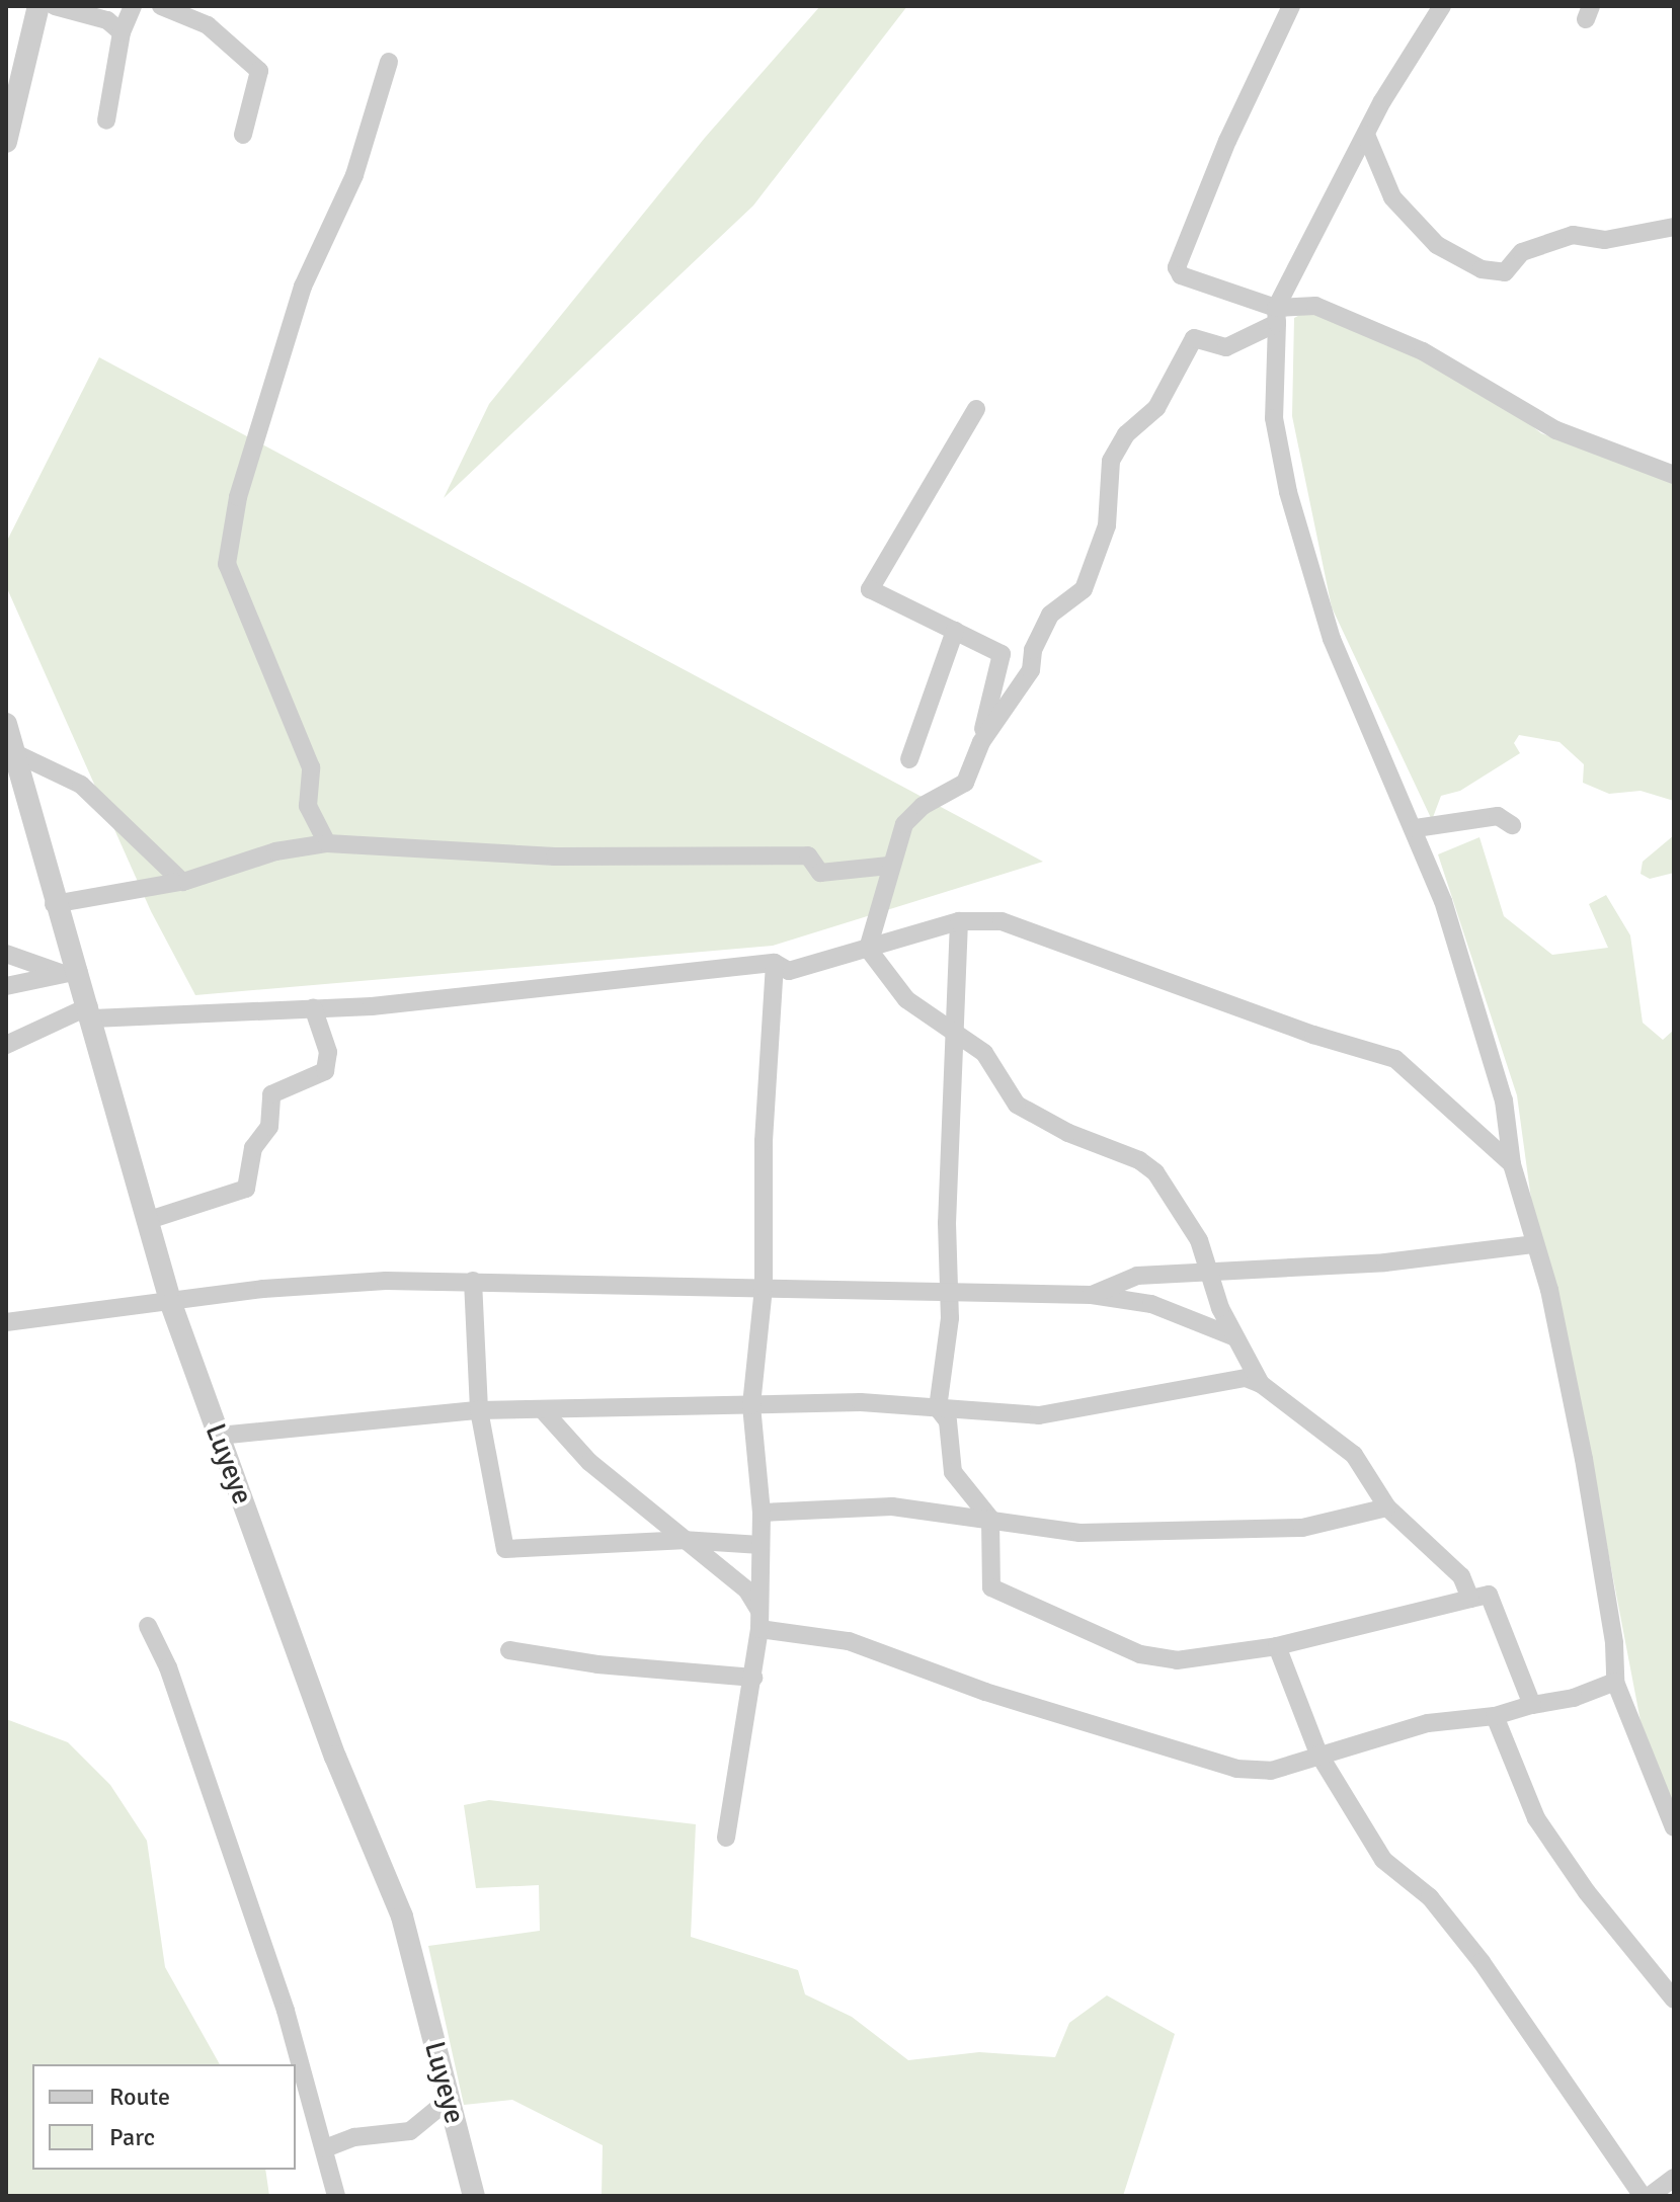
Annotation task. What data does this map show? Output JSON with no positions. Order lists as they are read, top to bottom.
{
  "streets": {
    "street": ["Luyeye"]
  },
  "legend": ["Route", "Parc"]
}
